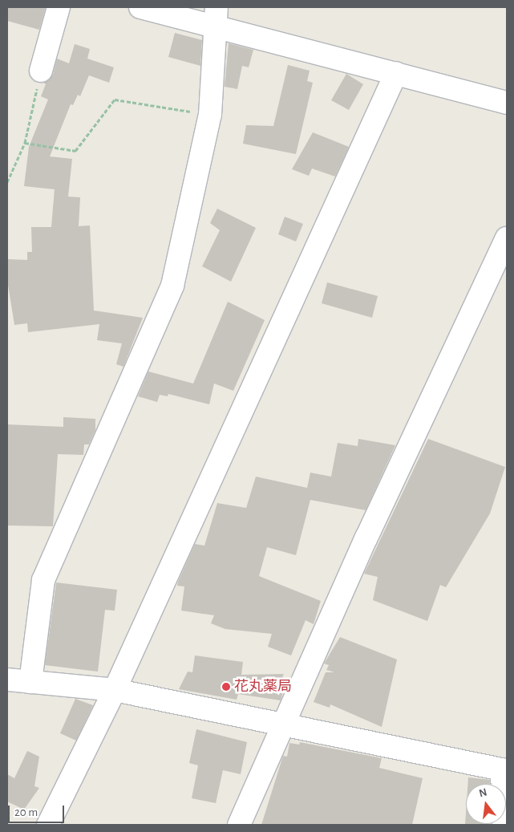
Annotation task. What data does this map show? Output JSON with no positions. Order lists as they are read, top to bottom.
{
  "places": ["花丸薬局"],
  "scale_bar": "20 m",
  "north": "top"
}
